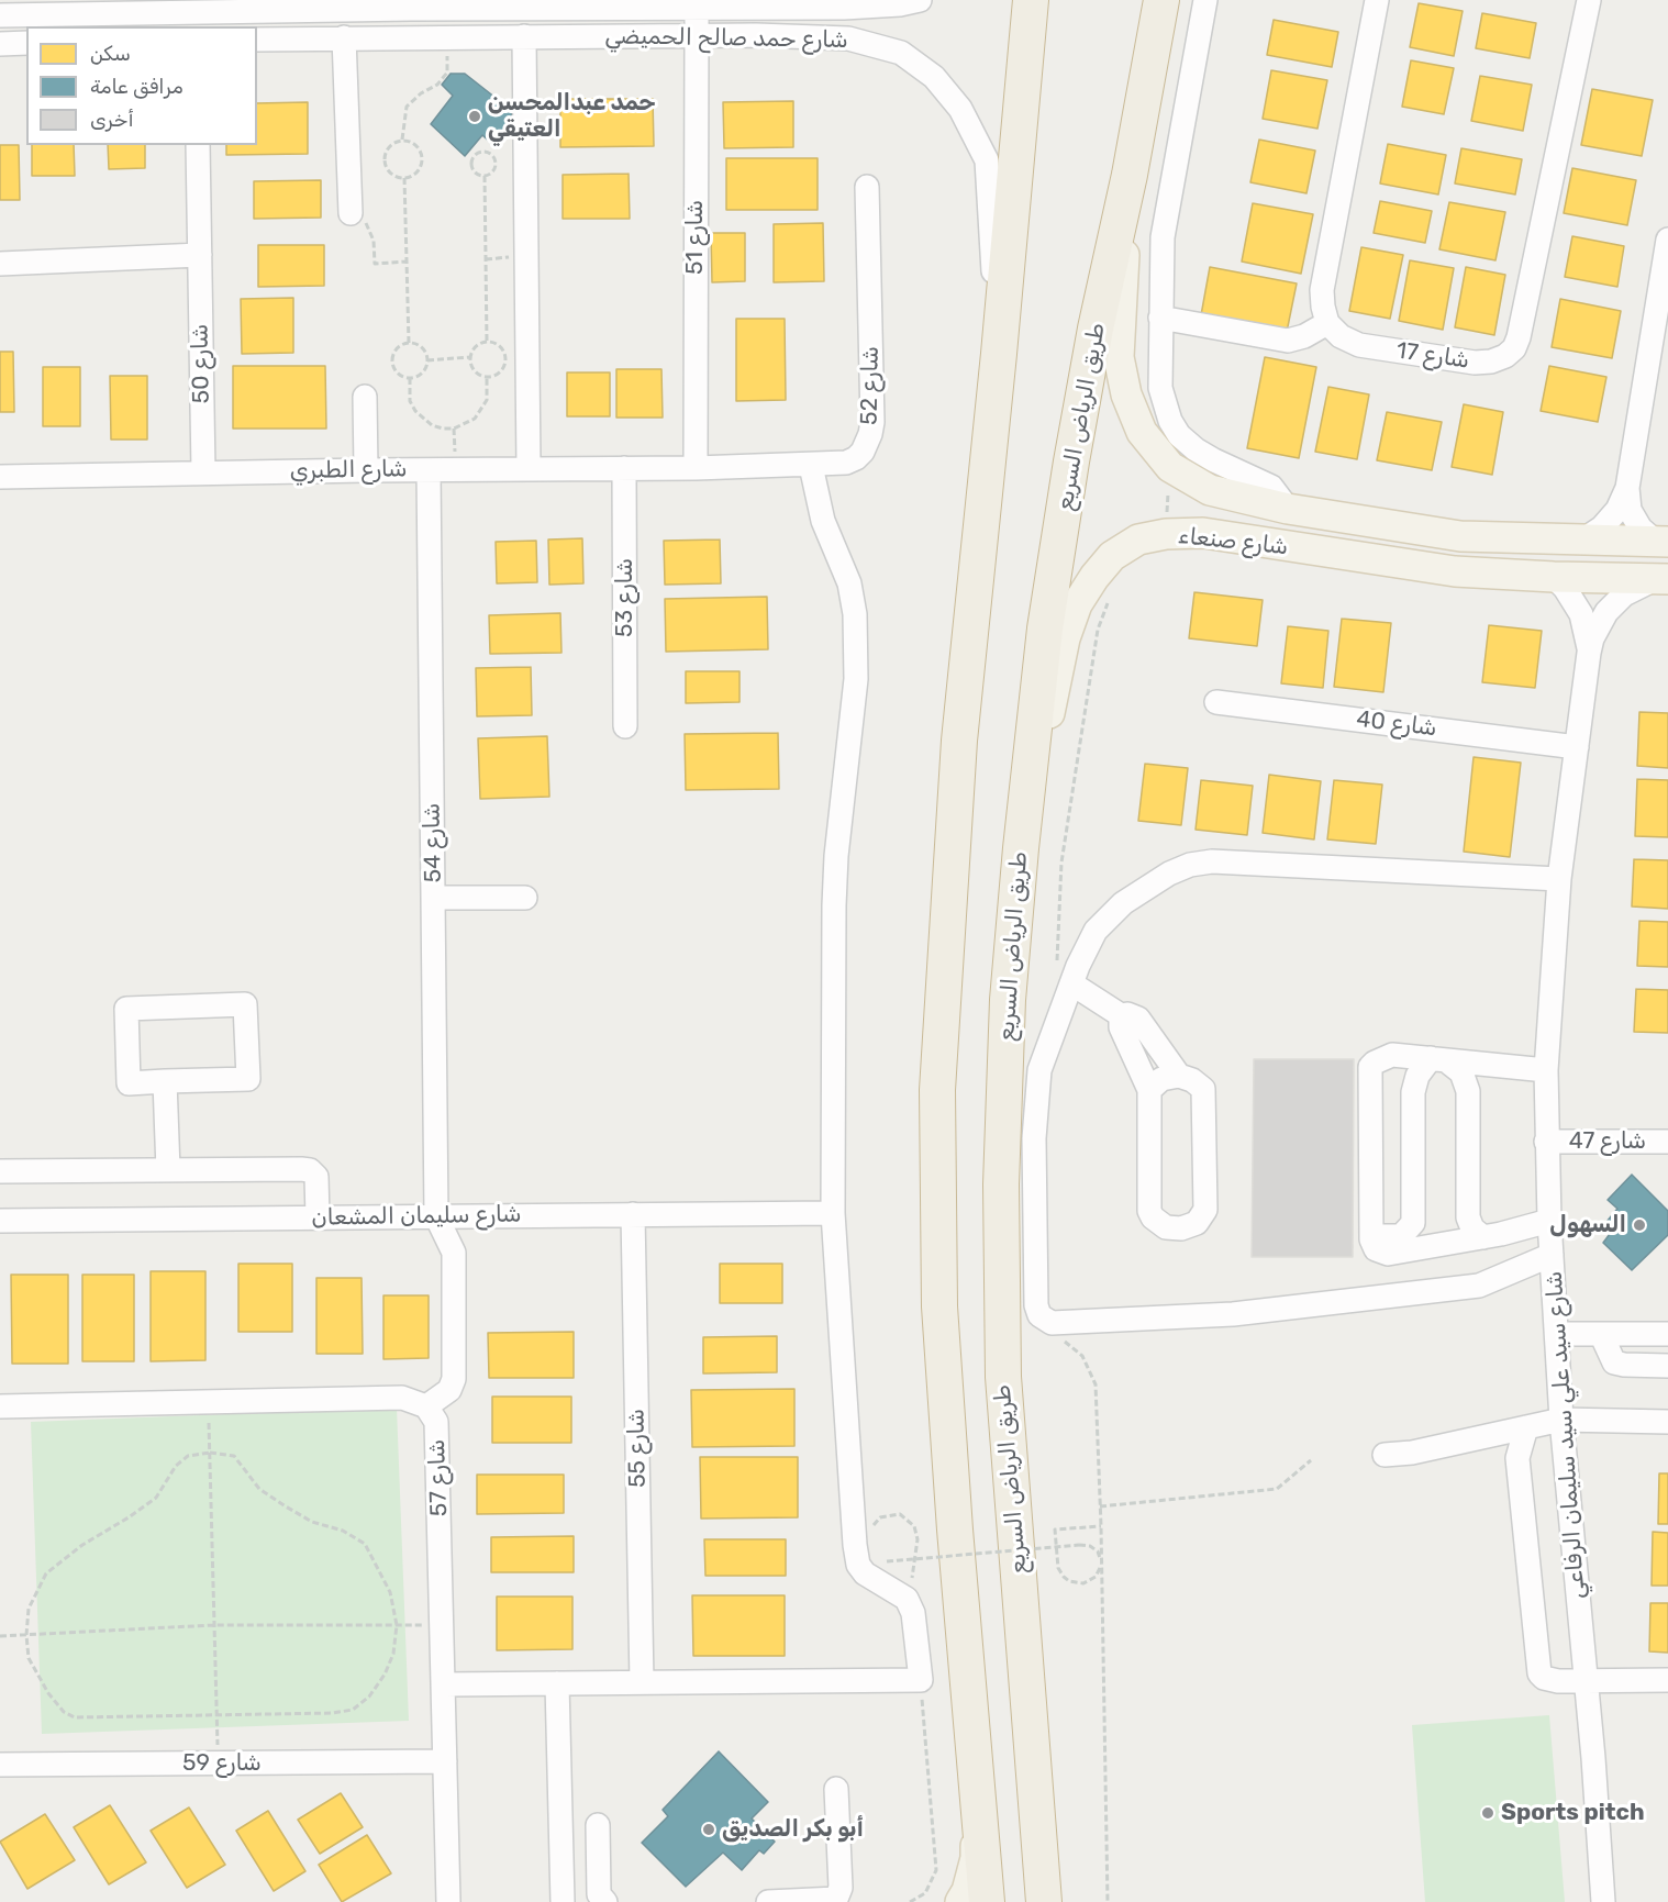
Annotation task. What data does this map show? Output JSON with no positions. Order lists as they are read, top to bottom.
{
  "streets": {
    "highway": ["طريق الرياض السريع"],
    "main road": ["شارع صنعاء"],
    "street": [
      "شارع حمد صالح الحميضي",
      "شارع 51",
      "شارع 17",
      "شارع 50",
      "شارع 52",
      "شارع الطبري",
      "شارع 53",
      "شارع 40",
      "شارع 54",
      "شارع 47",
      "شارع سليمان المشعان",
      "شارع سيد علي سيد سليمان الرفاعي",
      "شارع 55",
      "شارع 57",
      "شارع 59"
    ]
  },
  "crossings": [
    ["شارع حمد صالح الحميضي", "شارع 51"],
    ["شارع 51", "شارع 52"],
    ["شارع 51", "شارع الطبري"],
    ["شارع 50", "شارع الطبري"],
    ["شارع 52", "شارع الطبري"],
    ["طريق الرياض السريع", "شارع صنعاء"],
    ["شارع الطبري", "شارع 53"],
    ["شارع الطبري", "شارع 54"],
    ["شارع صنعاء", "شارع سيد علي سيد سليمان الرفاعي"],
    ["شارع 40", "شارع سيد علي سيد سليمان الرفاعي"],
    ["شارع 54", "شارع سليمان المشعان"],
    ["شارع 47", "شارع سيد علي سيد سليمان الرفاعي"],
    ["شارع سليمان المشعان", "شارع 55"],
    ["شارع 57", "شارع 59"]
  ],
  "places": [
    "حمد عبدالمحسن العتيقي",
    "السهول",
    "Sports pitch",
    "أبو بكر الصديق"
  ],
  "legend": ["سكن", "مرافق عامة", "أخرى"]
}
